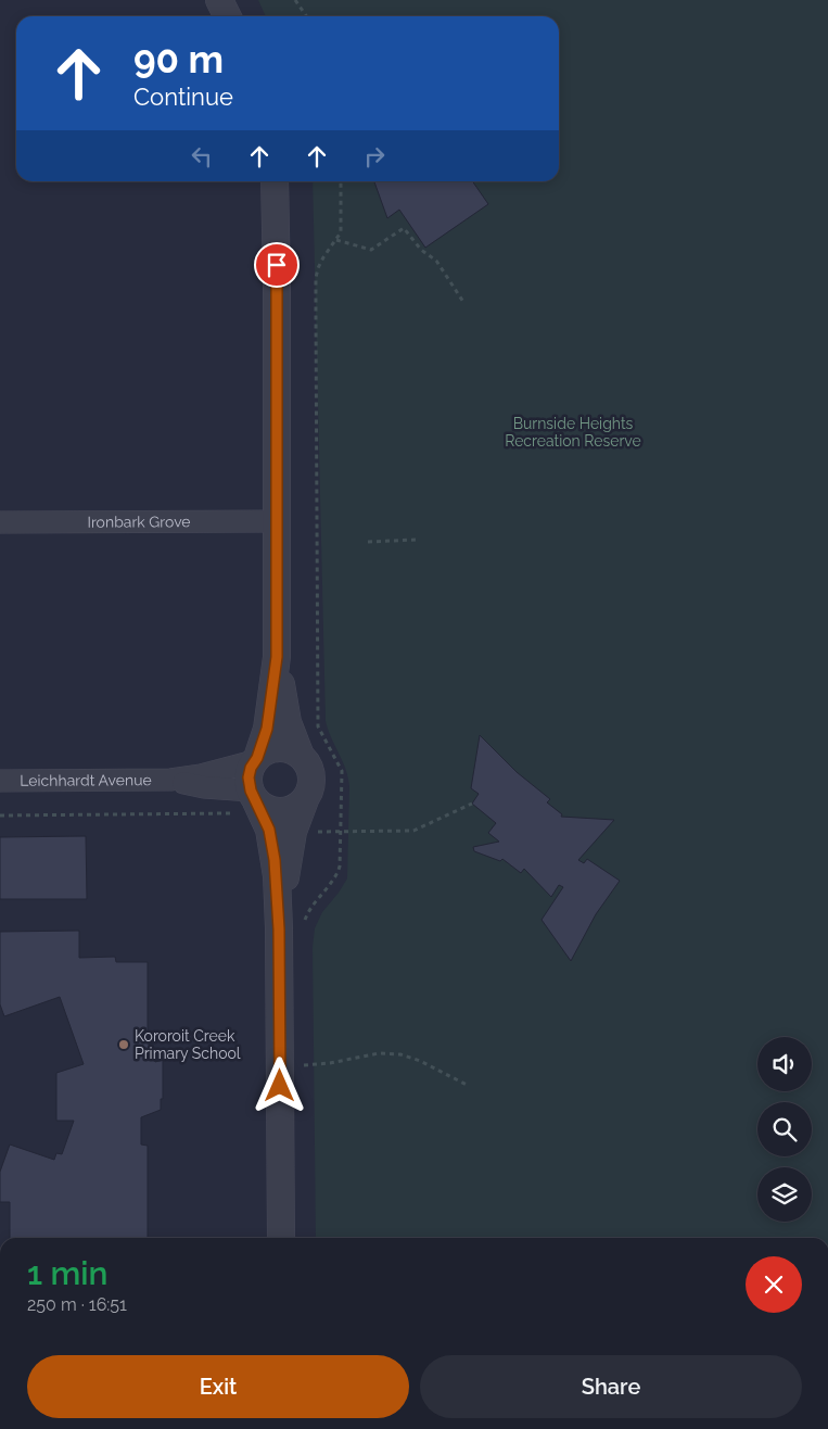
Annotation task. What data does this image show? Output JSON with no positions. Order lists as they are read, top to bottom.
{
  "streets": {
    "street": ["Ironbark Grove", "Leichhardt Avenue"]
  },
  "parks": ["Burnside Heights Recreation Reserve"],
  "places": ["Kororoit Creek Primary School"],
  "page": {
    "turn": ["90 m", "Continue"],
    "heading": ["1 min", "250 m · 16:51"],
    "buttons": ["Exit", "Share"]
  }
}
